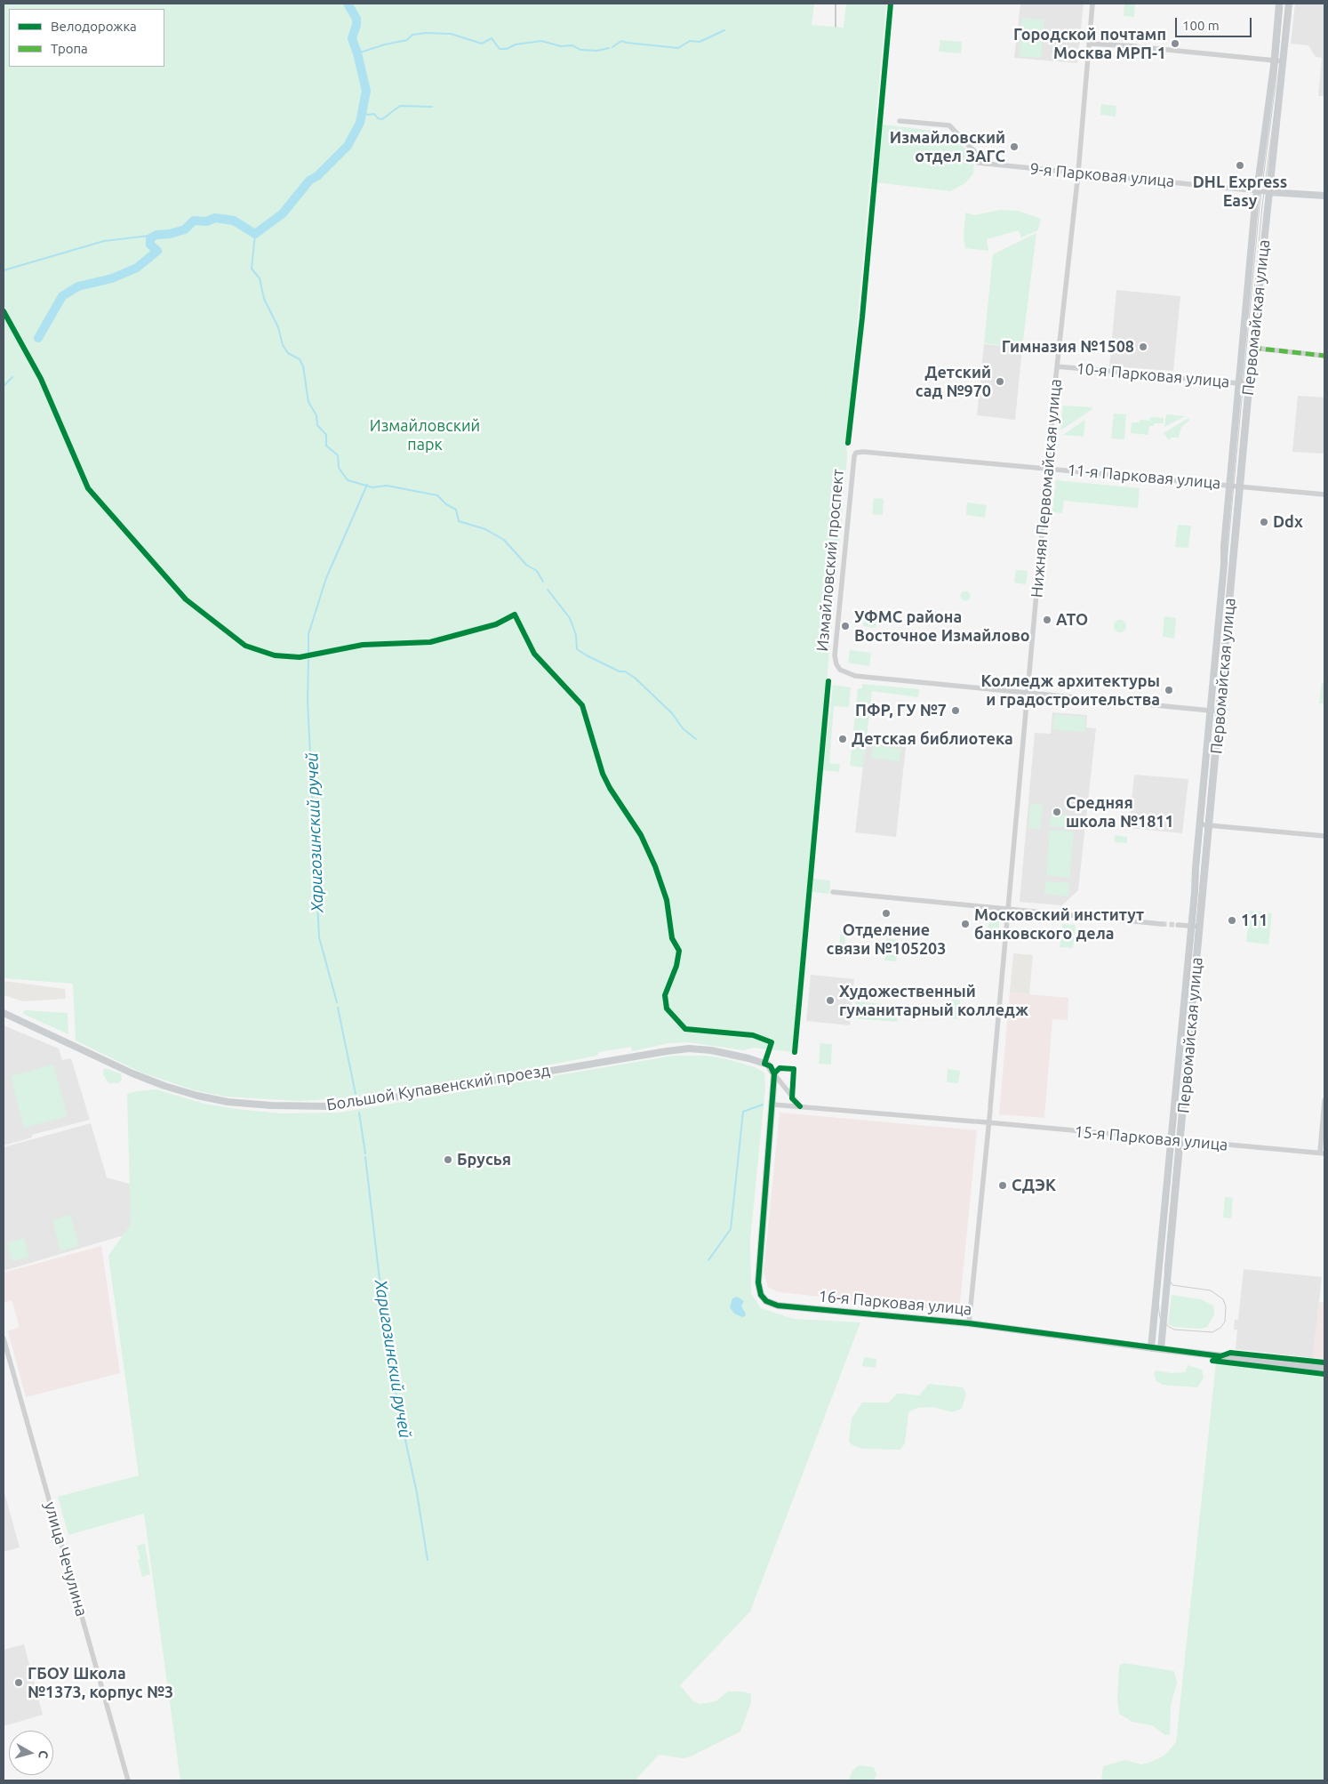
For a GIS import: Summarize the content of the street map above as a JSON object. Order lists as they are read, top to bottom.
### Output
{
  "streets": {
    "main road": [
      "9-я Парковая улица",
      "Первомайская улица",
      "Большой Купавенский проезд",
      "16-я Парковая улица"
    ],
    "street": [
      "10-я Парковая улица",
      "11-я Парковая улица",
      "Нижняя Первомайская улица",
      "Измайловский проспект",
      "15-я Парковая улица",
      "улица Чечулина"
    ]
  },
  "crossings": [
    ["9-я Парковая улица", "Первомайская улица"],
    ["9-я Парковая улица", "Нижняя Первомайская улица"],
    ["Первомайская улица", "10-я Парковая улица"],
    ["Первомайская улица", "11-я Парковая улица"],
    ["Первомайская улица", "15-я Парковая улица"],
    ["Первомайская улица", "16-я Парковая улица"],
    ["10-я Парковая улица", "Нижняя Первомайская улица"],
    ["11-я Парковая улица", "Нижняя Первомайская улица"],
    ["11-я Парковая улица", "Измайловский проспект"],
    ["Нижняя Первомайская улица", "Измайловский проспект"],
    ["Нижняя Первомайская улица", "15-я Парковая улица"],
    ["Нижняя Первомайская улица", "16-я Парковая улица"],
    ["15-я Парковая улица", "16-я Парковая улица"]
  ],
  "water": ["Харигозинский ручей"],
  "parks": ["Измайловский парк"],
  "places": [
    "Городской почтамп Москва МРП-1",
    "Измайловский отдел ЗАГС",
    "DHL Express Easy",
    "Гимназия №1508",
    "Детский сад №970",
    "Ddx",
    "АТО",
    "УФМС района Восточное Измайлово",
    "Колледж архитектуры и градостроительства",
    "ПФР, ГУ №7",
    "Детская библиотека",
    "Средняя школа №1811",
    "Отделение связи №105203",
    "111",
    "Московский институт банковского дела",
    "Художественный гуманитарный колледж",
    "Брусья",
    "СДЭК",
    "ГБОУ Школа №1373, корпус №3"
  ],
  "legend": ["Велодорожка", "Тропа"],
  "scale_bar": "100 m",
  "north": "right"
}
